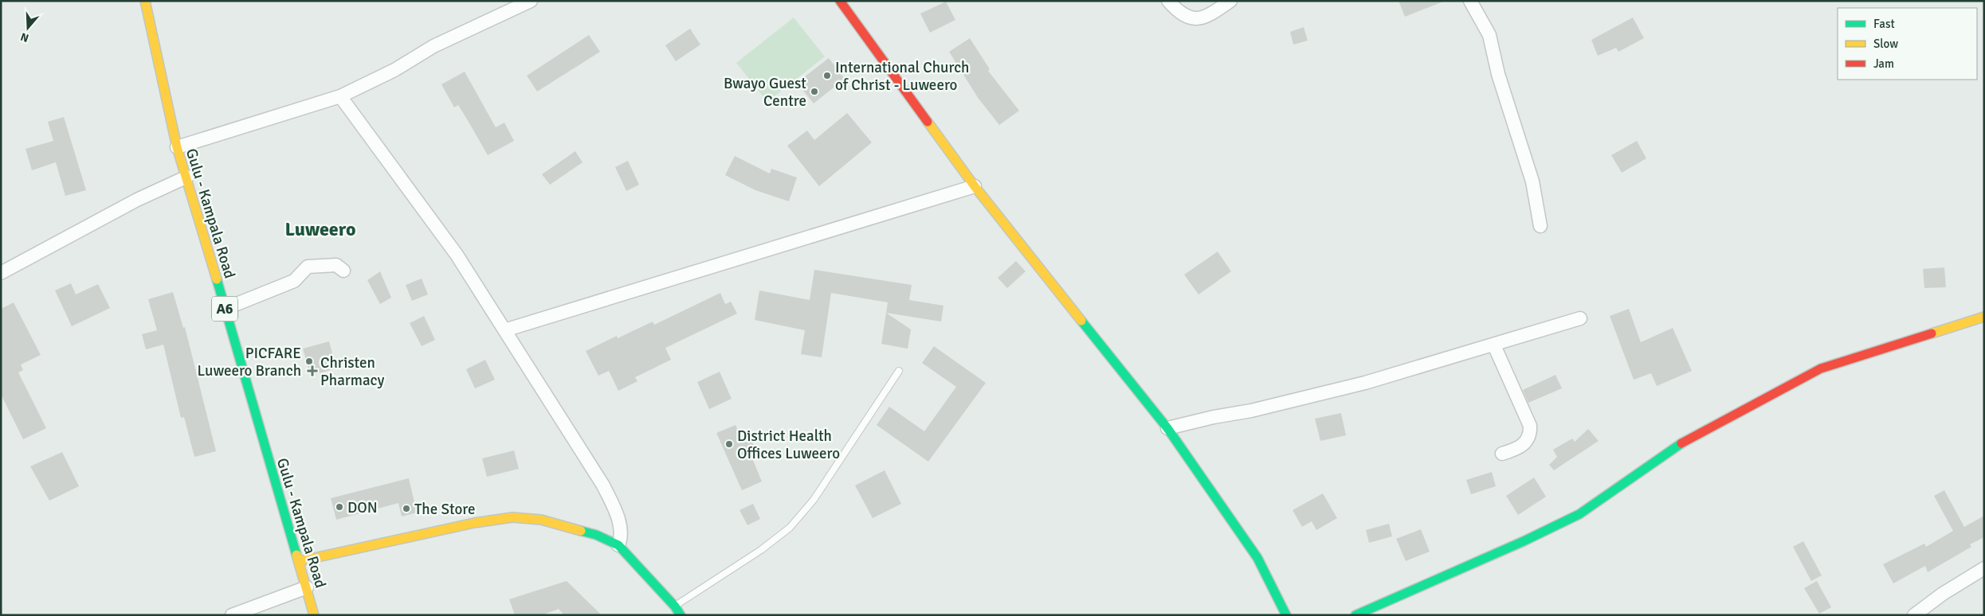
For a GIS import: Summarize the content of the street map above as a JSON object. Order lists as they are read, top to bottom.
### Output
{
  "streets": {
    "street": ["Gulu - Kampala Road", "A6"]
  },
  "districts": ["Luweero"],
  "places": {
    "other": [
      "International Church of Christ - Luweero",
      "Bwayo Guest Centre",
      "PICFARE Luweero Branch",
      "District Health Offices Luweero",
      "DON",
      "The Store"
    ],
    "health": ["Christen Pharmacy"]
  },
  "legend": ["Fast", "Slow", "Jam"],
  "north": "bottom"
}
